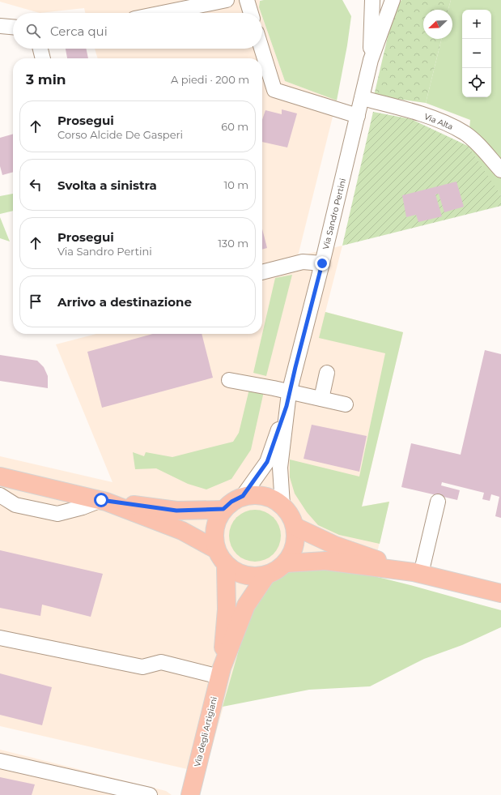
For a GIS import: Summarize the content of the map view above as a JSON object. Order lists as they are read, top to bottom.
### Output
{
  "streets": {
    "main road": ["Via degli Artigiani"],
    "street": ["Via Alta", "Via Sandro Pertini"]
  },
  "crossings": [
    ["Via Alta", "Via Sandro Pertini"],
    ["Via Sandro Pertini", "Via degli Artigiani"]
  ],
  "north": "bottom left",
  "page": {
    "map_buttons": ["+", "−"],
    "search": "Cerca qui",
    "heading": ["3 min", "A piedi · 200 m"],
    "list": [
      ["Prosegui", "Corso Alcide De Gasperi", "60 m"],
      ["Svolta a sinistra", "10 m"],
      ["Prosegui", "Via Sandro Pertini", "130 m"],
      "Arrivo a destinazione"
    ]
  }
}
